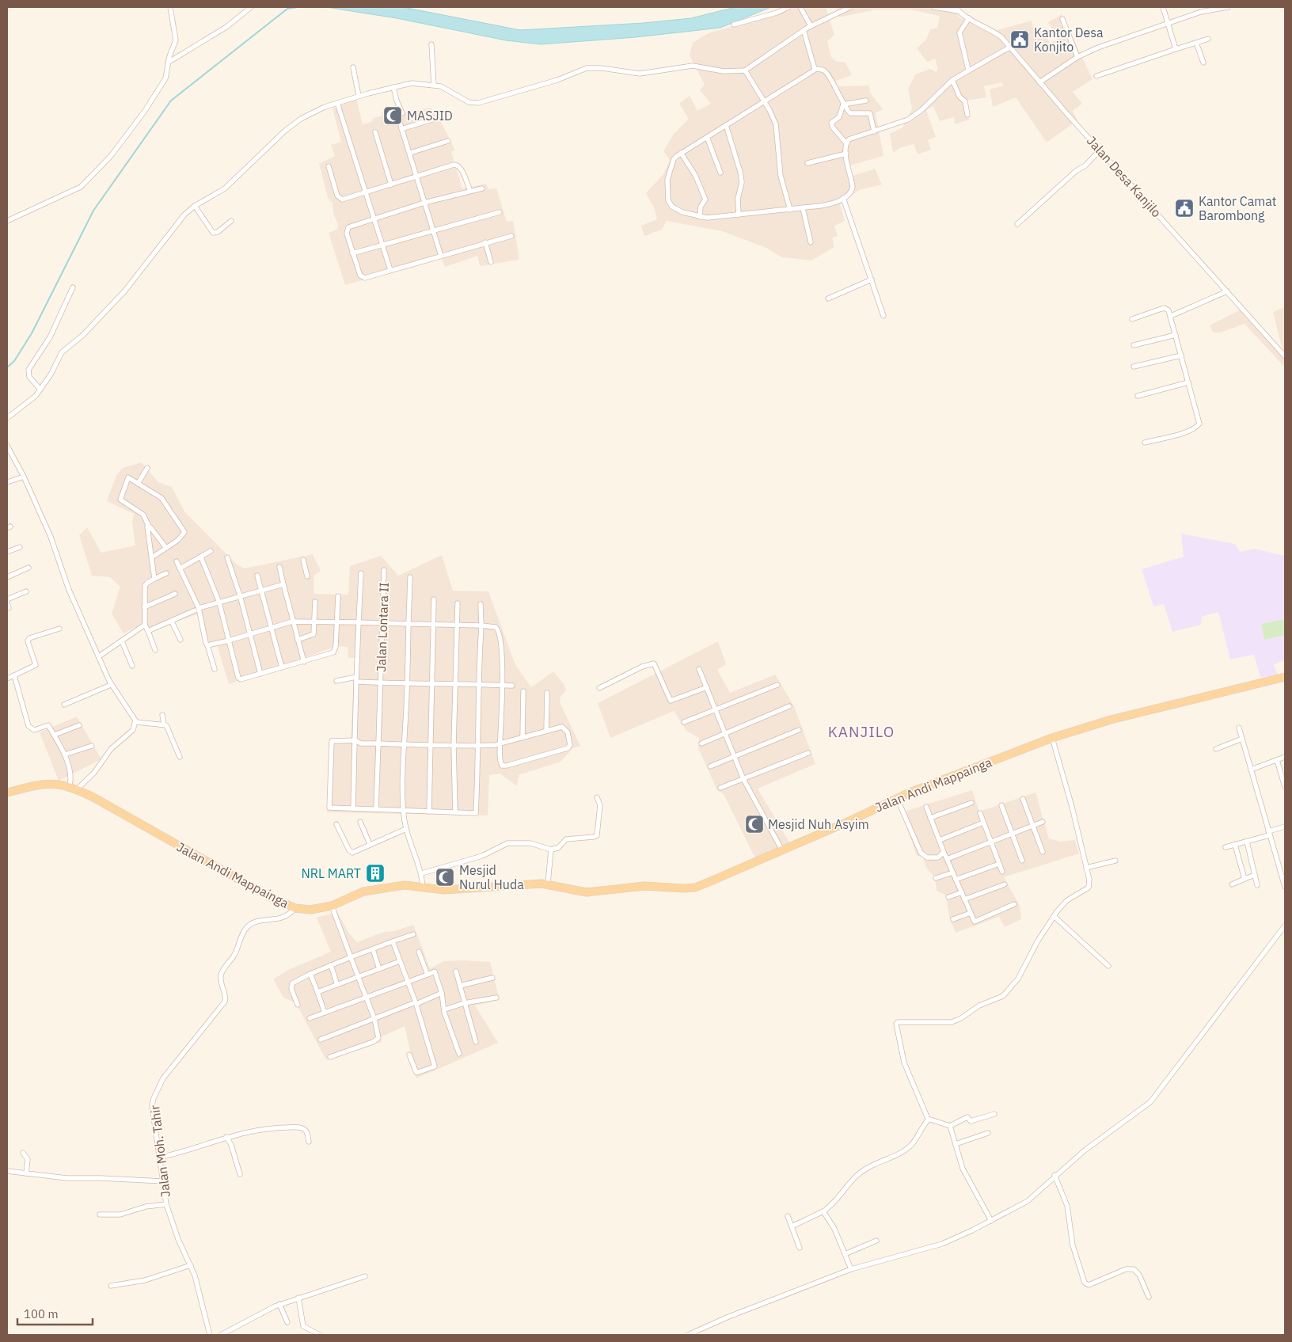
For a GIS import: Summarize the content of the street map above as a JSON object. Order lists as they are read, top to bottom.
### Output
{
  "streets": {
    "main road": ["Jalan Andi Mappainga"],
    "street": ["Jalan Desa Kanjilo", "Jalan Lontara II", "Jalan Moh. Tahir"]
  },
  "crossings": [
    ["Jalan Andi Mappainga", "Jalan Moh. Tahir"]
  ],
  "districts": ["KANJILO"],
  "places": {
    "public building": ["Kantor Desa Konjito", "Kantor Camat Barombong"],
    "mosque": ["MASJID", "Mesjid Nuh Asyim", "Mesjid Nurul Huda"],
    "building": ["NRL MART"]
  },
  "scale_bar": "100 m"
}
